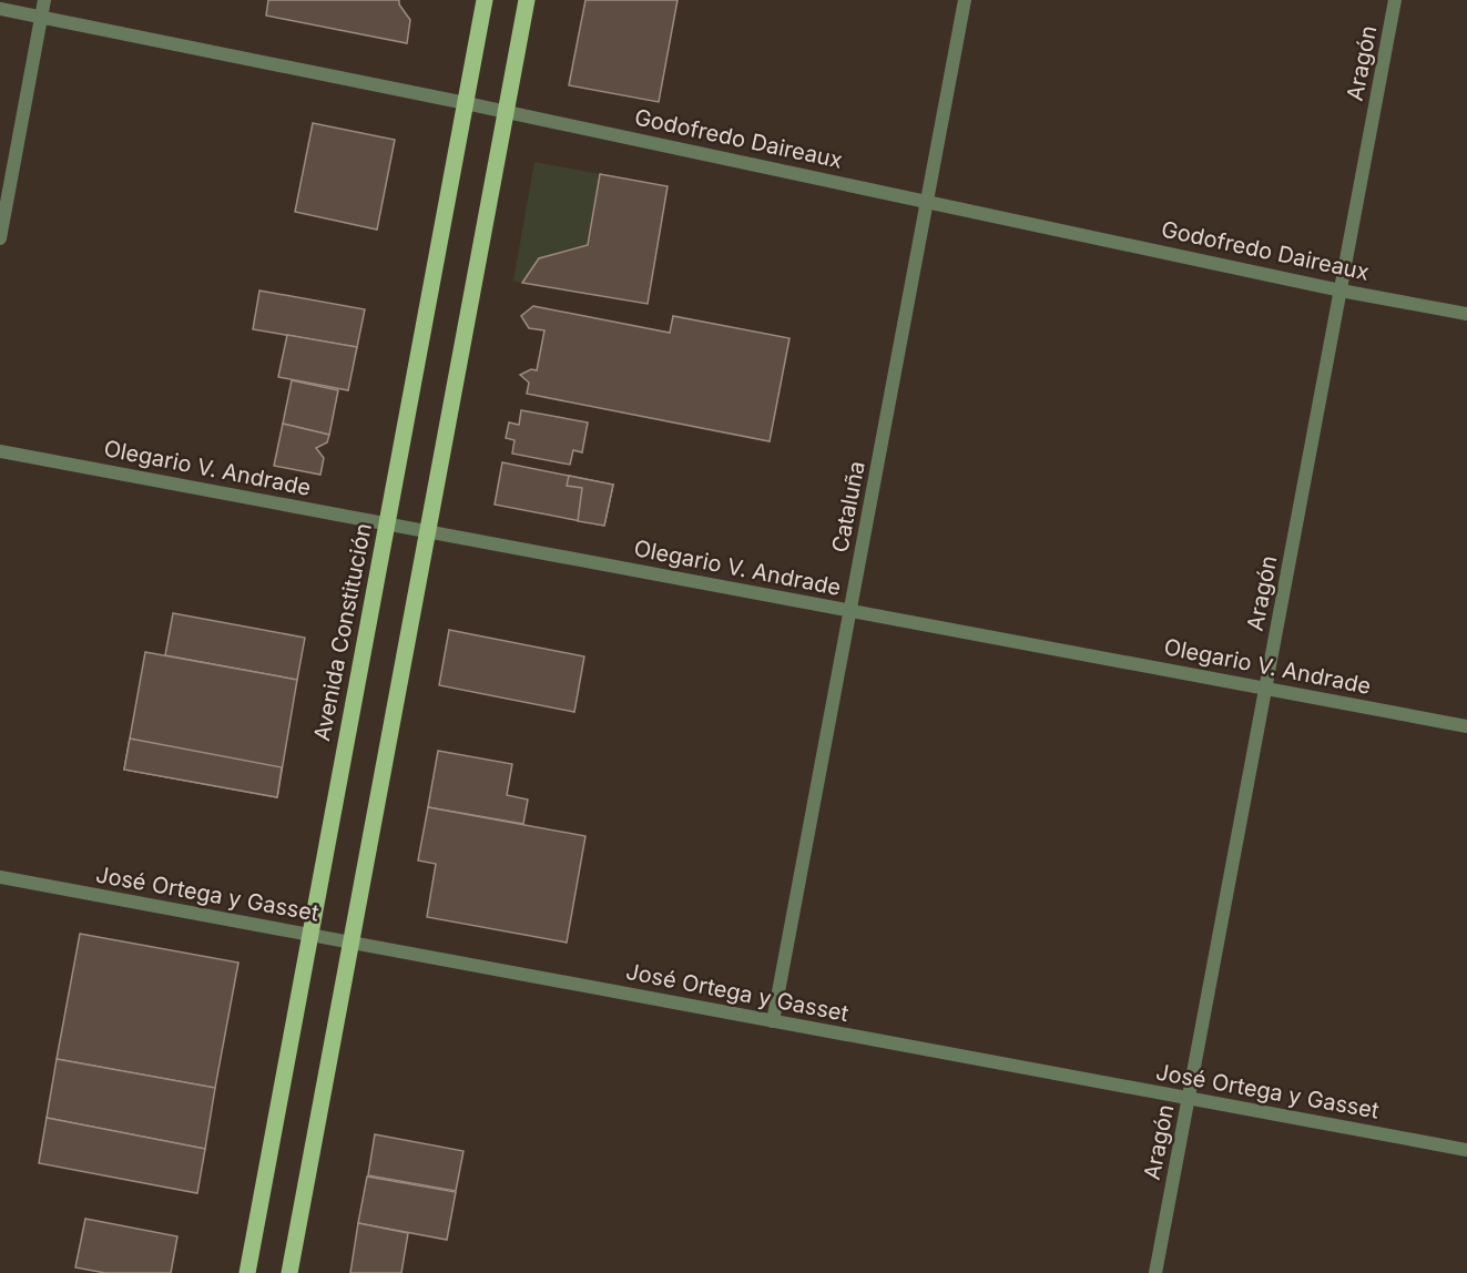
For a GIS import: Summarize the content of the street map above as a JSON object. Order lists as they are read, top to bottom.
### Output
{
  "streets": {
    "main road": ["Avenida Constitución"],
    "street": [
      "Aragón",
      "Godofredo Daireaux",
      "Olegario V. Andrade",
      "Cataluña",
      "José Ortega y Gasset"
    ]
  },
  "crossings": [
    ["Aragón", "Godofredo Daireaux"],
    ["Aragón", "Olegario V. Andrade"],
    ["Aragón", "José Ortega y Gasset"],
    ["Godofredo Daireaux", "Cataluña"],
    ["Godofredo Daireaux", "Avenida Constitución"],
    ["Olegario V. Andrade", "Cataluña"],
    ["Olegario V. Andrade", "Avenida Constitución"],
    ["Cataluña", "José Ortega y Gasset"],
    ["Avenida Constitución", "José Ortega y Gasset"]
  ]
}
